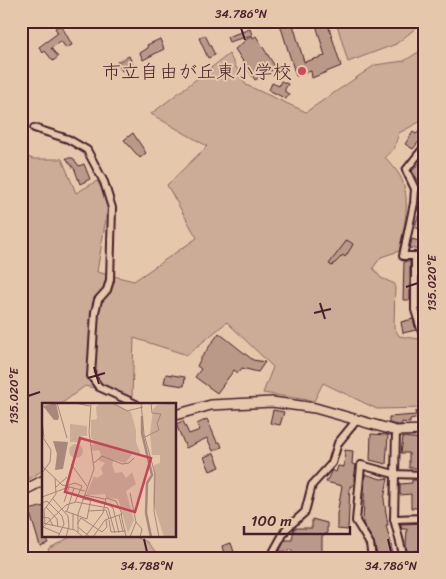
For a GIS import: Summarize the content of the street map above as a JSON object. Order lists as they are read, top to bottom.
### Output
{
  "places": ["市立自由が丘東小学校"],
  "scale_bar": "100 m",
  "coordinates": ["34.786°N", "135.020°E", "34.788°N"]
}
